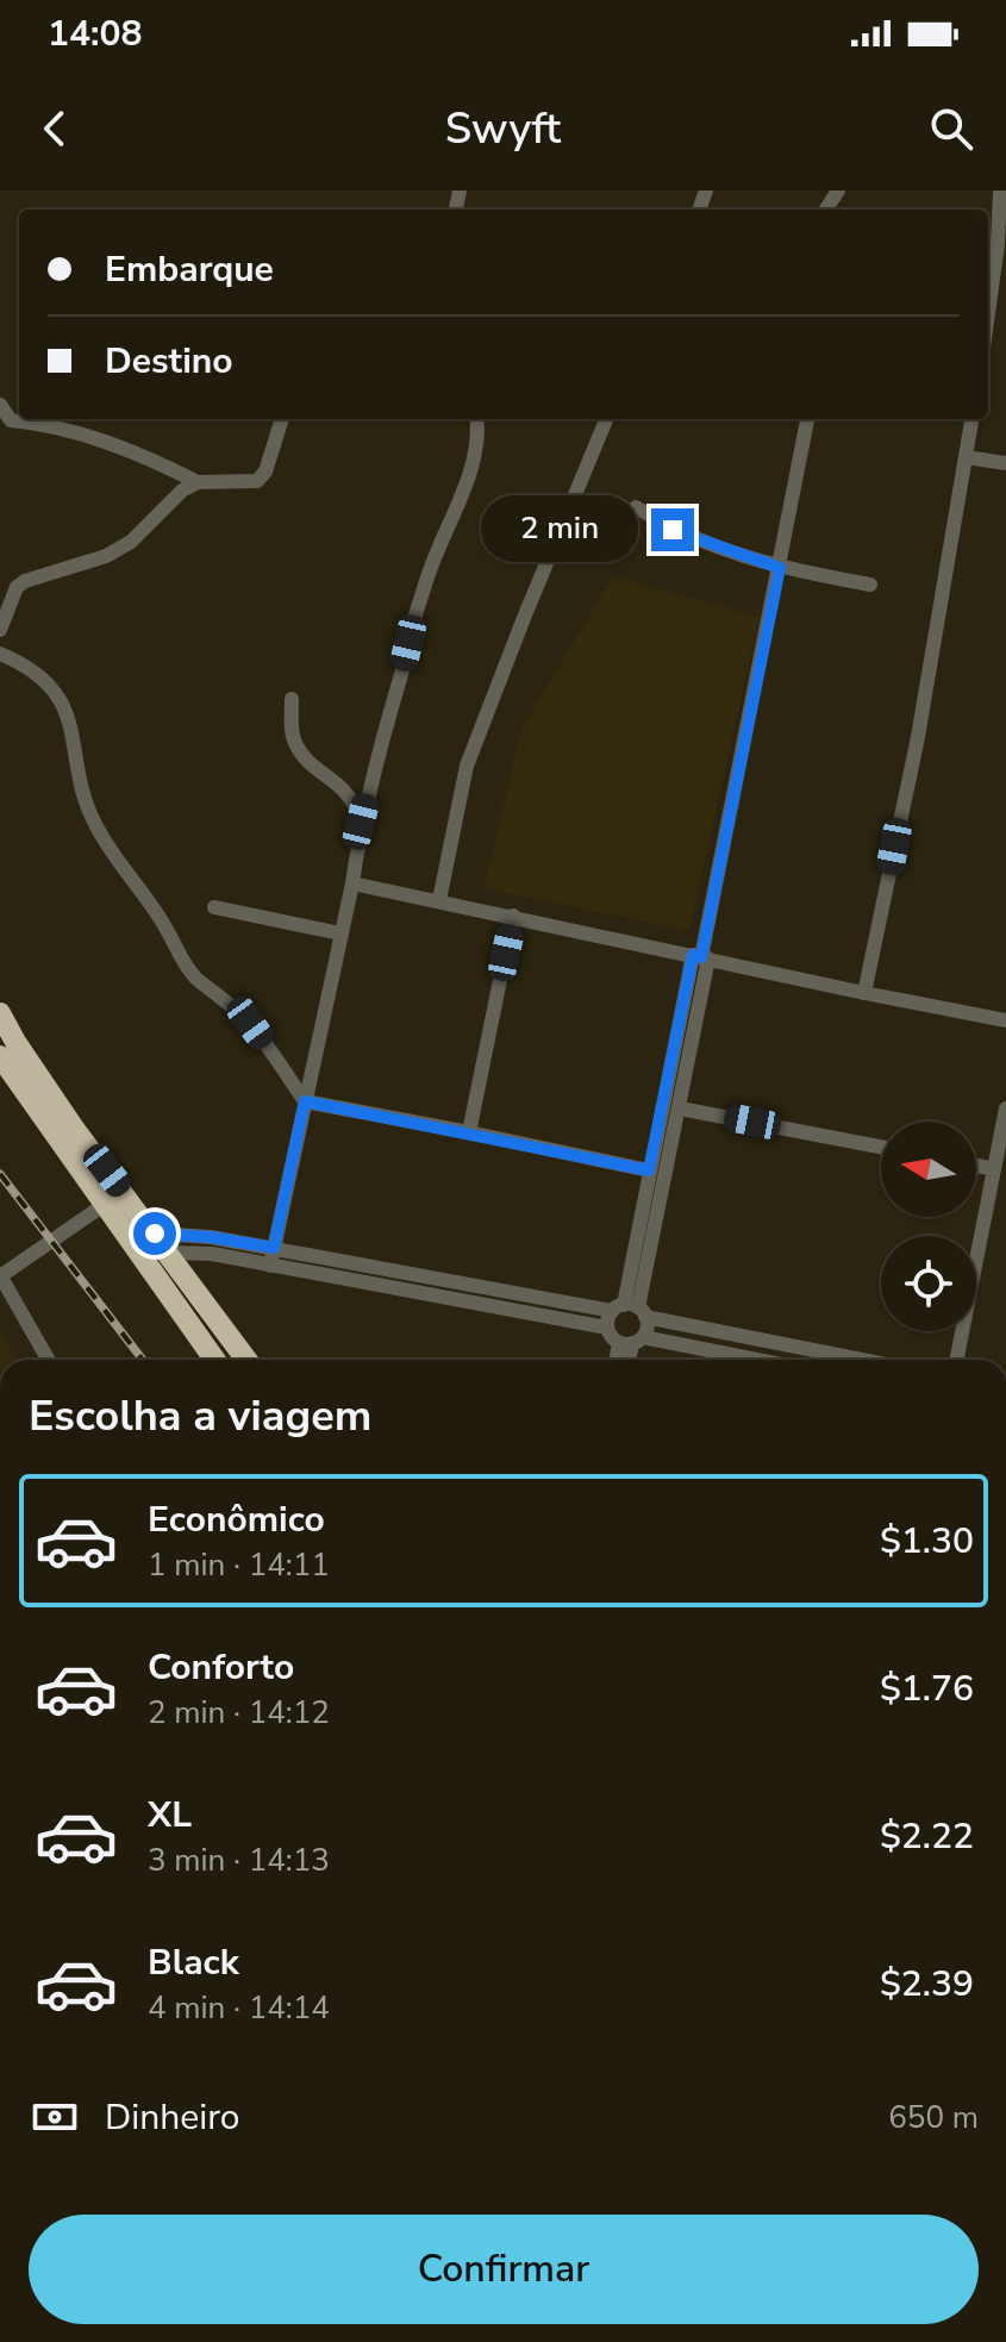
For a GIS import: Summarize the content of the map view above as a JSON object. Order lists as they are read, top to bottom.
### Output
{
  "north": "left",
  "page": {
    "status": "14:08",
    "header": "Swyft",
    "banner": ["Embarque", "Destino"],
    "bubble": "2 min",
    "heading": "Escolha a viagem",
    "list": [
      {
        "name": "Econômico",
        "note": "1 min · 14:11",
        "value": "$1.30"
      },
      {
        "name": "Conforto",
        "note": "2 min · 14:12",
        "value": "$1.76"
      },
      {
        "name": "XL",
        "note": "3 min · 14:13",
        "value": "$2.22"
      },
      {
        "name": "Black",
        "note": "4 min · 14:14",
        "value": "$2.39"
      }
    ],
    "pay": ["Dinheiro", "650 m"],
    "buttons": "Confirmar"
  }
}
